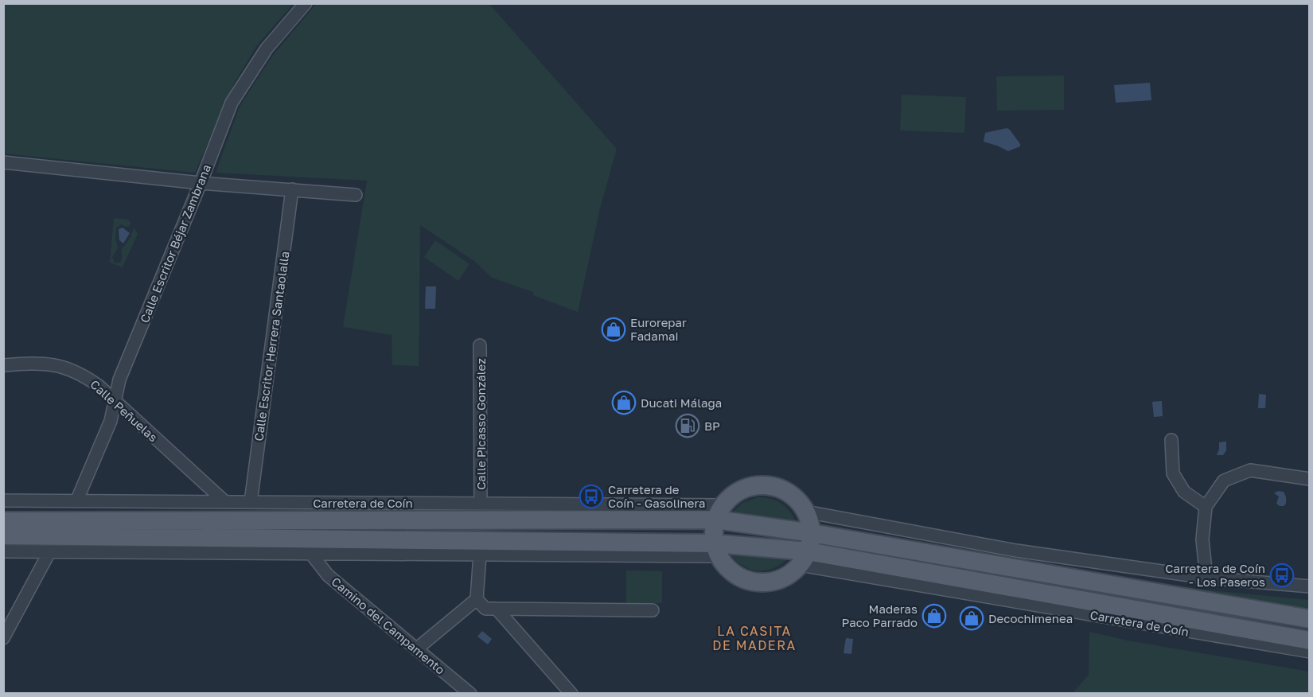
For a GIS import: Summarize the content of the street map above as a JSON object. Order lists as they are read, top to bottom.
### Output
{
  "streets": {
    "main road": ["Carretera de Coín"],
    "street": [
      "Calle Escritor Béjar Zambrana",
      "Calle Escritor Herrera Santaolalla",
      "Calle Peñuelas",
      "Calle Picasso González",
      "Camino del Campamento"
    ]
  },
  "crossings": [
    ["Calle Escritor Béjar Zambrana", "Calle Peñuelas"],
    ["Calle Escritor Béjar Zambrana", "Carretera de Coín"],
    ["Calle Escritor Herrera Santaolalla", "Carretera de Coín"],
    ["Calle Peñuelas", "Carretera de Coín"],
    ["Calle Picasso González", "Carretera de Coín"]
  ],
  "districts": ["LA CASITA DE MADERA"],
  "places": {
    "shop": [
      "Eurorepar Fadamai",
      "Ducati Málaga",
      "Maderas Paco Parrado",
      "Decochimenea"
    ],
    "fuel station": ["BP"],
    "bus stop": ["Carretera de Coín - Gasolinera", "Carretera de Coín - Los Paseros"]
  }
}
